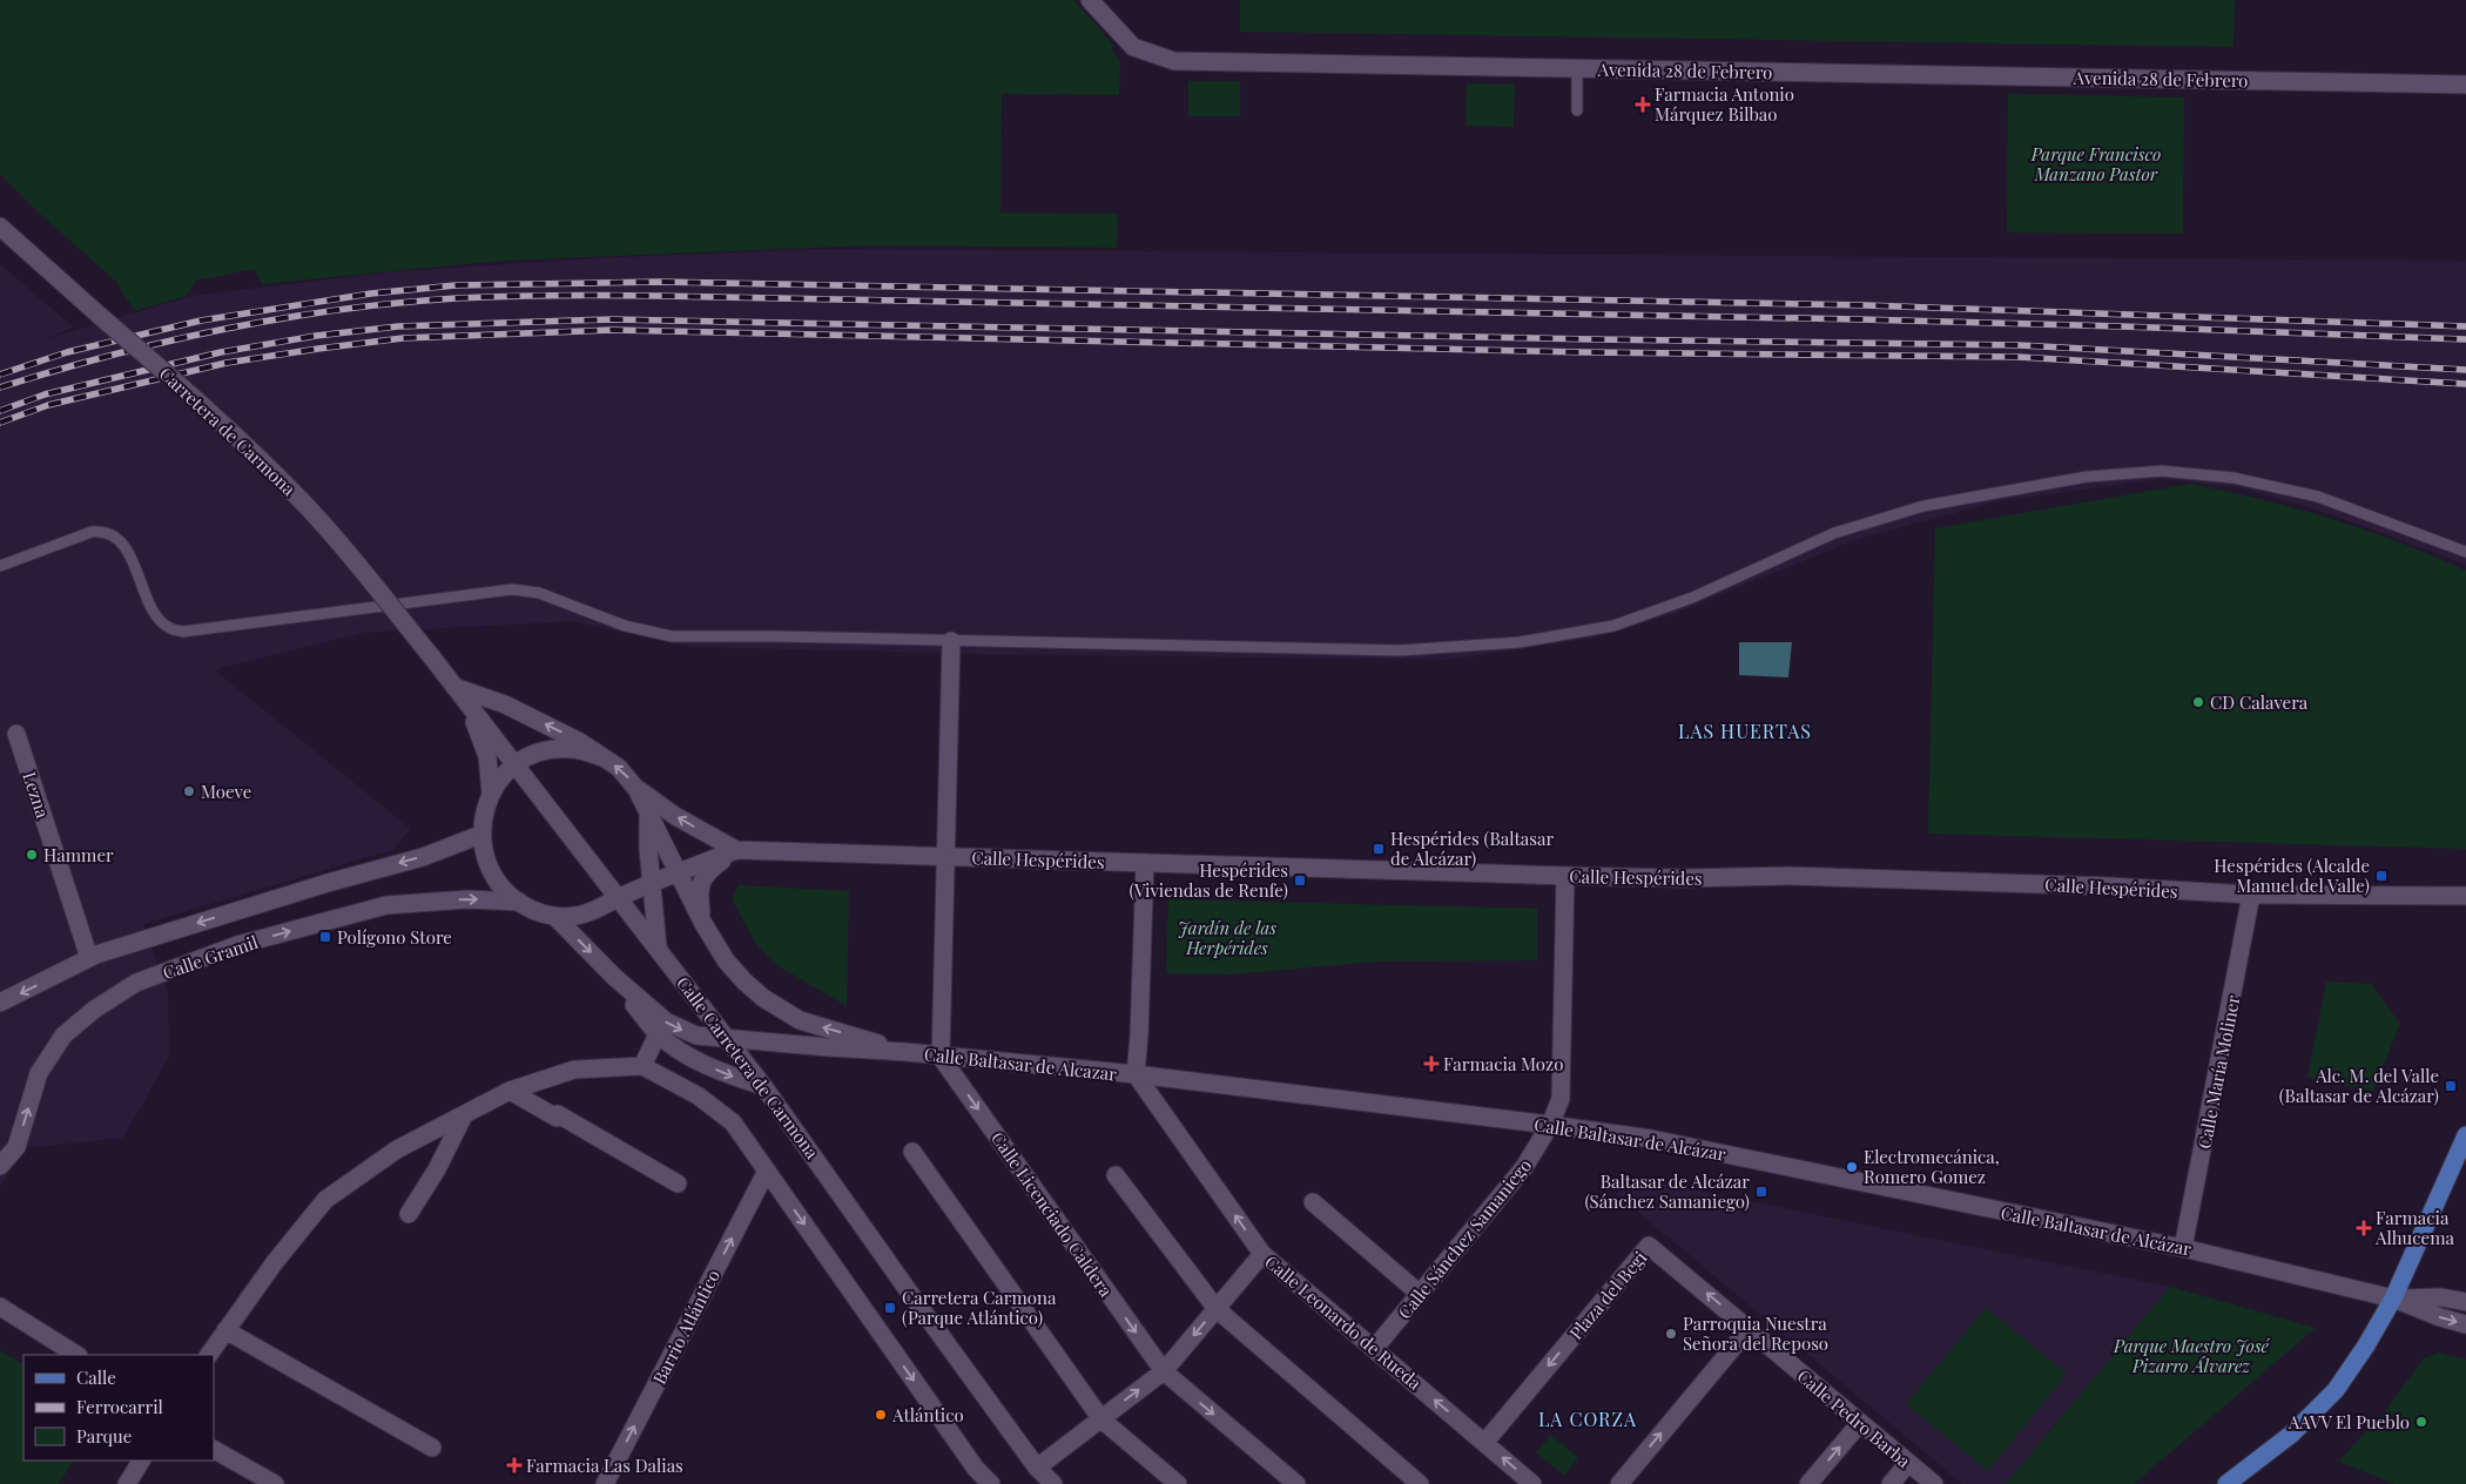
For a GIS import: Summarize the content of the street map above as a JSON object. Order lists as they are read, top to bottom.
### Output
{
  "streets": {
    "street": [
      "Avenida 28 de Febrero",
      "Carretera de Carmona",
      "Lezna",
      "Calle Hespérides",
      "Calle Gramil",
      "Calle Baltasar de Alcazar",
      "Calle Carretera de Carmona",
      "Calle María Moliner",
      "Calle Baltasar de Alcázar",
      "Calle Licenciado Caldera",
      "Calle Sánchez Samaniego",
      "Plaza del Begi",
      "Calle Leonardo de Rueda",
      "Barrio Atlántico",
      "Calle Pedro Barba"
    ]
  },
  "crossings": [
    ["Carretera de Carmona", "Calle Carretera de Carmona"],
    ["Lezna", "Calle Gramil"],
    ["Calle Hespérides", "Calle María Moliner"],
    ["Calle Hespérides", "Calle Sánchez Samaniego"],
    ["Calle Baltasar de Alcazar", "Calle Baltasar de Alcázar"],
    ["Calle Baltasar de Alcazar", "Calle Licenciado Caldera"],
    ["Calle Baltasar de Alcazar", "Calle Leonardo de Rueda"],
    ["Calle María Moliner", "Calle Baltasar de Alcázar"],
    ["Calle Baltasar de Alcázar", "Calle Sánchez Samaniego"],
    ["Calle Baltasar de Alcázar", "Calle Leonardo de Rueda"],
    ["Calle Sánchez Samaniego", "Calle Leonardo de Rueda"],
    ["Plaza del Begi", "Calle Leonardo de Rueda"],
    ["Plaza del Begi", "Calle Pedro Barba"]
  ],
  "one_way": ["Barrio Atlántico"],
  "districts": ["LAS HUERTAS", "LA CORZA"],
  "parks": ["Parque Francisco Manzano Pastor", "Jardín de las Herpérides", "Parque Maestro José Pizarro Álvarez"],
  "places": {
    "health": [
      "Farmacia Antonio Márquez Bilbao",
      "Farmacia Mozo",
      "Farmacia Alhucema",
      "Farmacia Las Dalias"
    ],
    "other": [
      "CD Calavera",
      "Moeve",
      "Hammer",
      "Electromecánica, Romero Gomez",
      "Parroquia Nuestra Señora del Reposo",
      "Atlántico",
      "AAVV El Pueblo"
    ],
    "transit": [
      "Hespérides (Baltasar de Alcázar)",
      "Hespérides (Alcalde Manuel del Valle)",
      "Hespérides (Viviendas de Renfe)",
      "Polígono Store",
      "Alc. M. del Valle (Baltasar de Alcázar)",
      "Baltasar de Alcázar (Sánchez Samaniego)",
      "Carretera Carmona (Parque Atlántico)"
    ]
  },
  "legend": ["Calle", "Ferrocarril", "Parque"]
}
